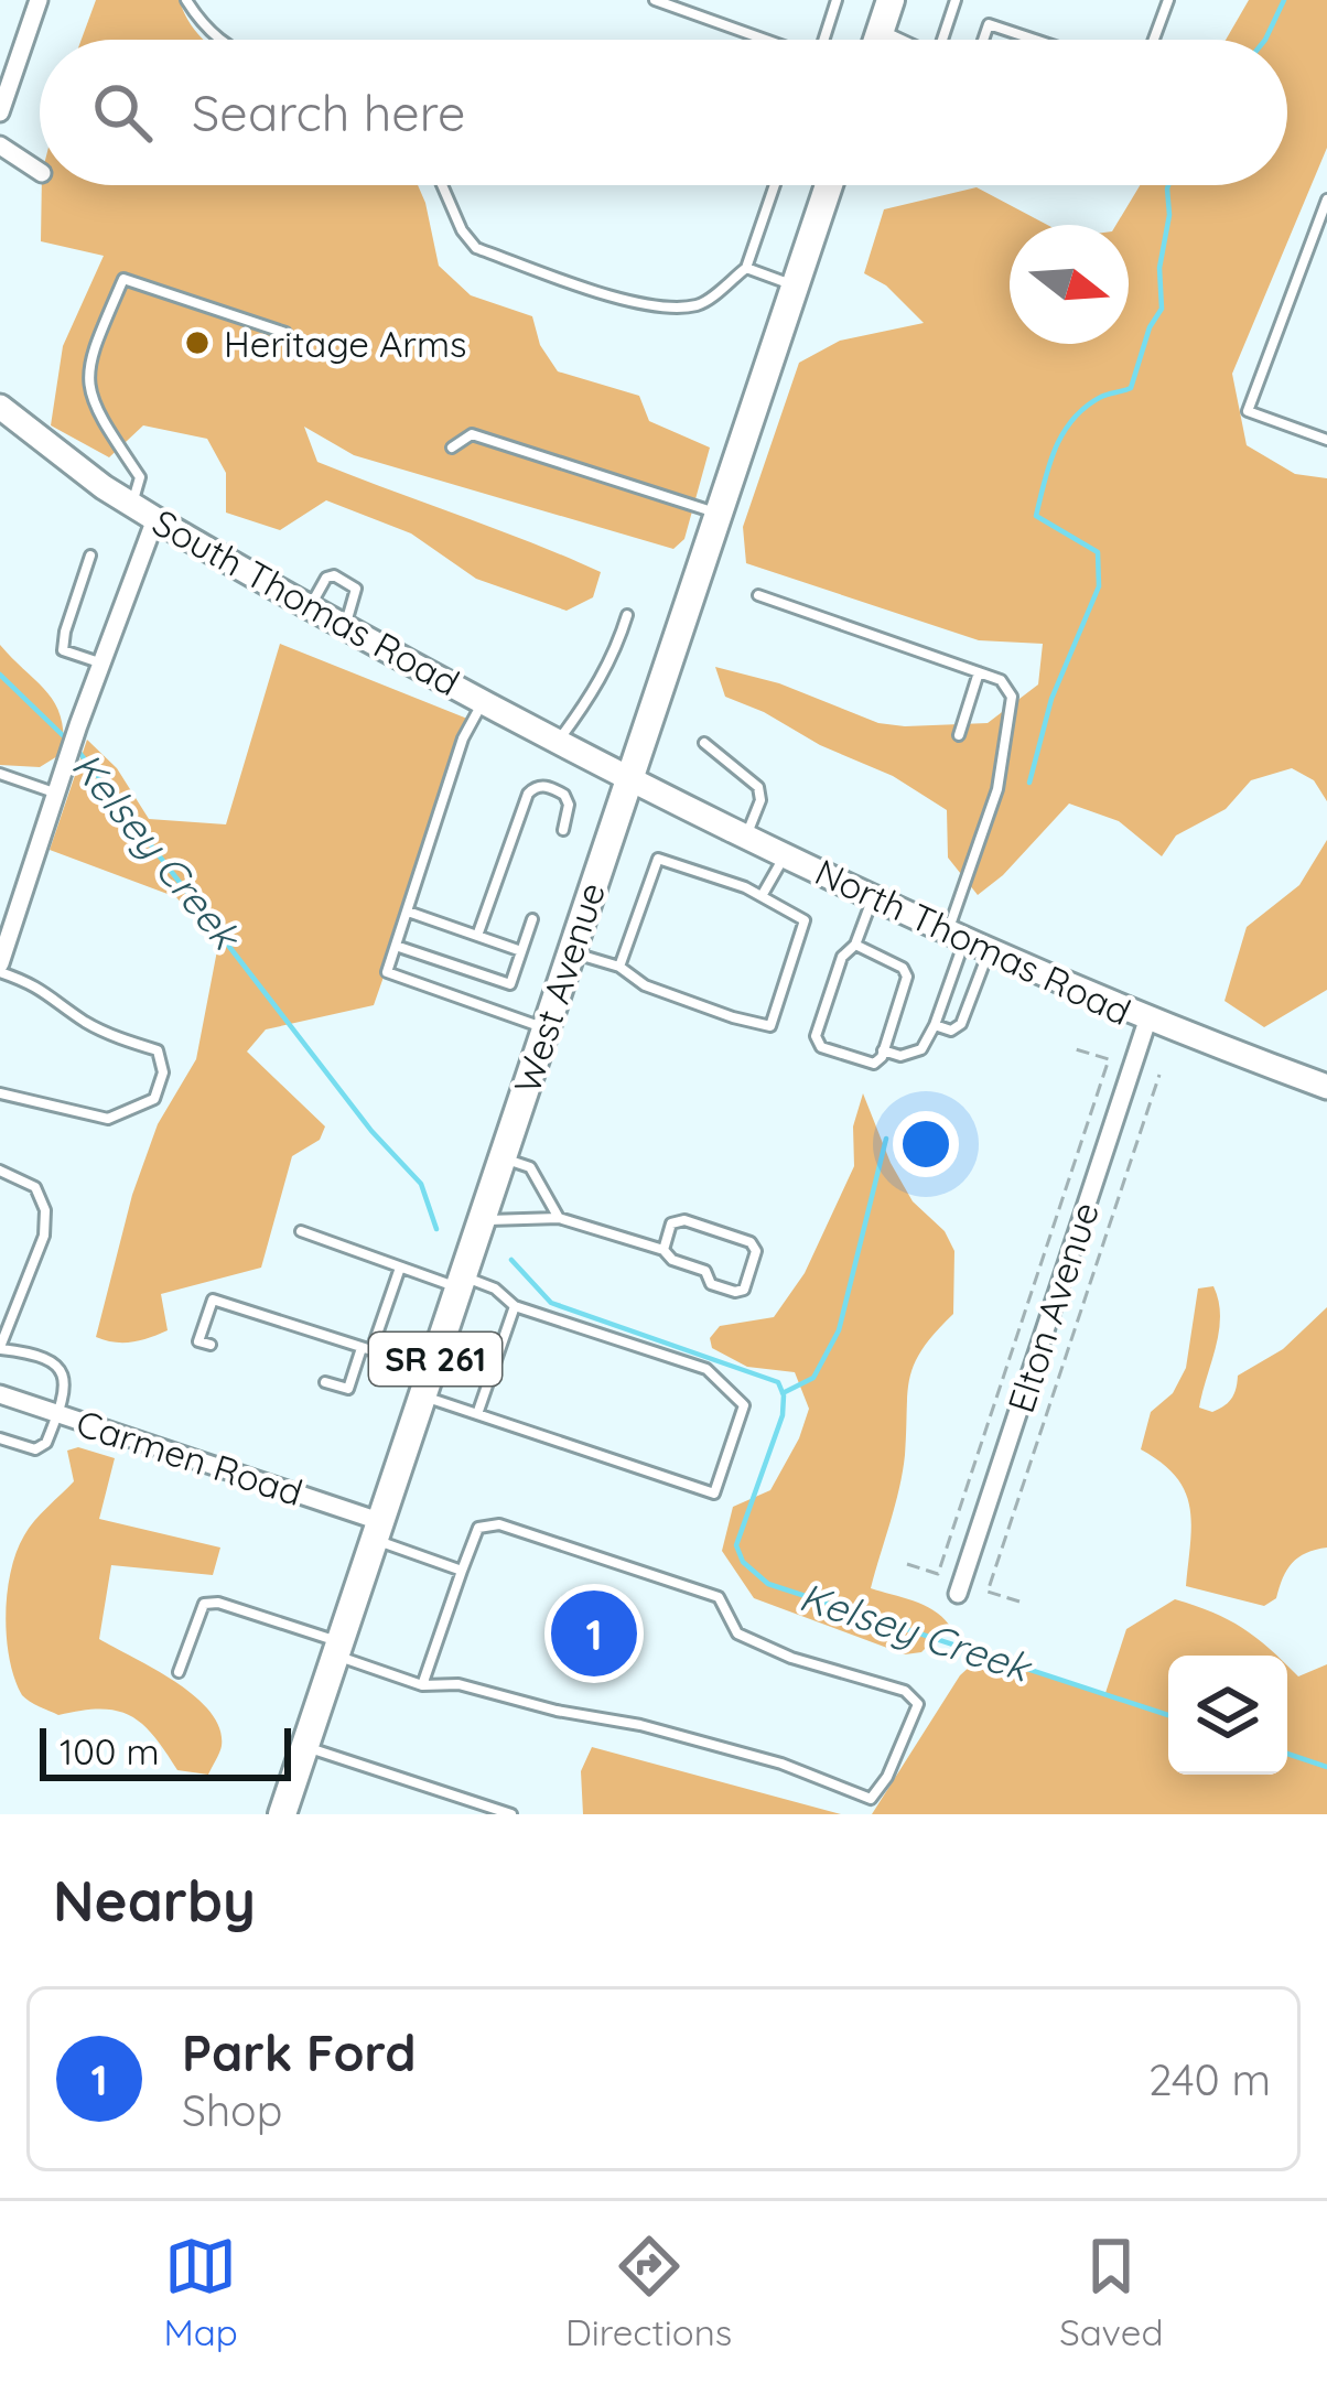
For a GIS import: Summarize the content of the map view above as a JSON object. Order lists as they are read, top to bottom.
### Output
{
  "streets": {
    "main road": ["West Avenue", "SR 261"],
    "street": [
      "South Thomas Road",
      "North Thomas Road",
      "Elton Avenue",
      "Carmen Road"
    ]
  },
  "crossings": [
    ["South Thomas Road", "North Thomas Road"],
    ["South Thomas Road", "West Avenue"],
    ["North Thomas Road", "West Avenue"],
    ["North Thomas Road", "Elton Avenue"],
    ["West Avenue", "Carmen Road"]
  ],
  "water": ["Kelsey Creek"],
  "places": ["Heritage Arms"],
  "scale_bar": "100 m",
  "north": "right",
  "page": {
    "search": "Search here",
    "pins": "1",
    "scale": "100 m",
    "heading": "Nearby",
    "list": [
      {
        "mark": "1",
        "name": "Park Ford",
        "note": "Shop",
        "value": "240 m"
      }
    ],
    "nav": ["Map", "Directions", "Saved"]
  }
}
